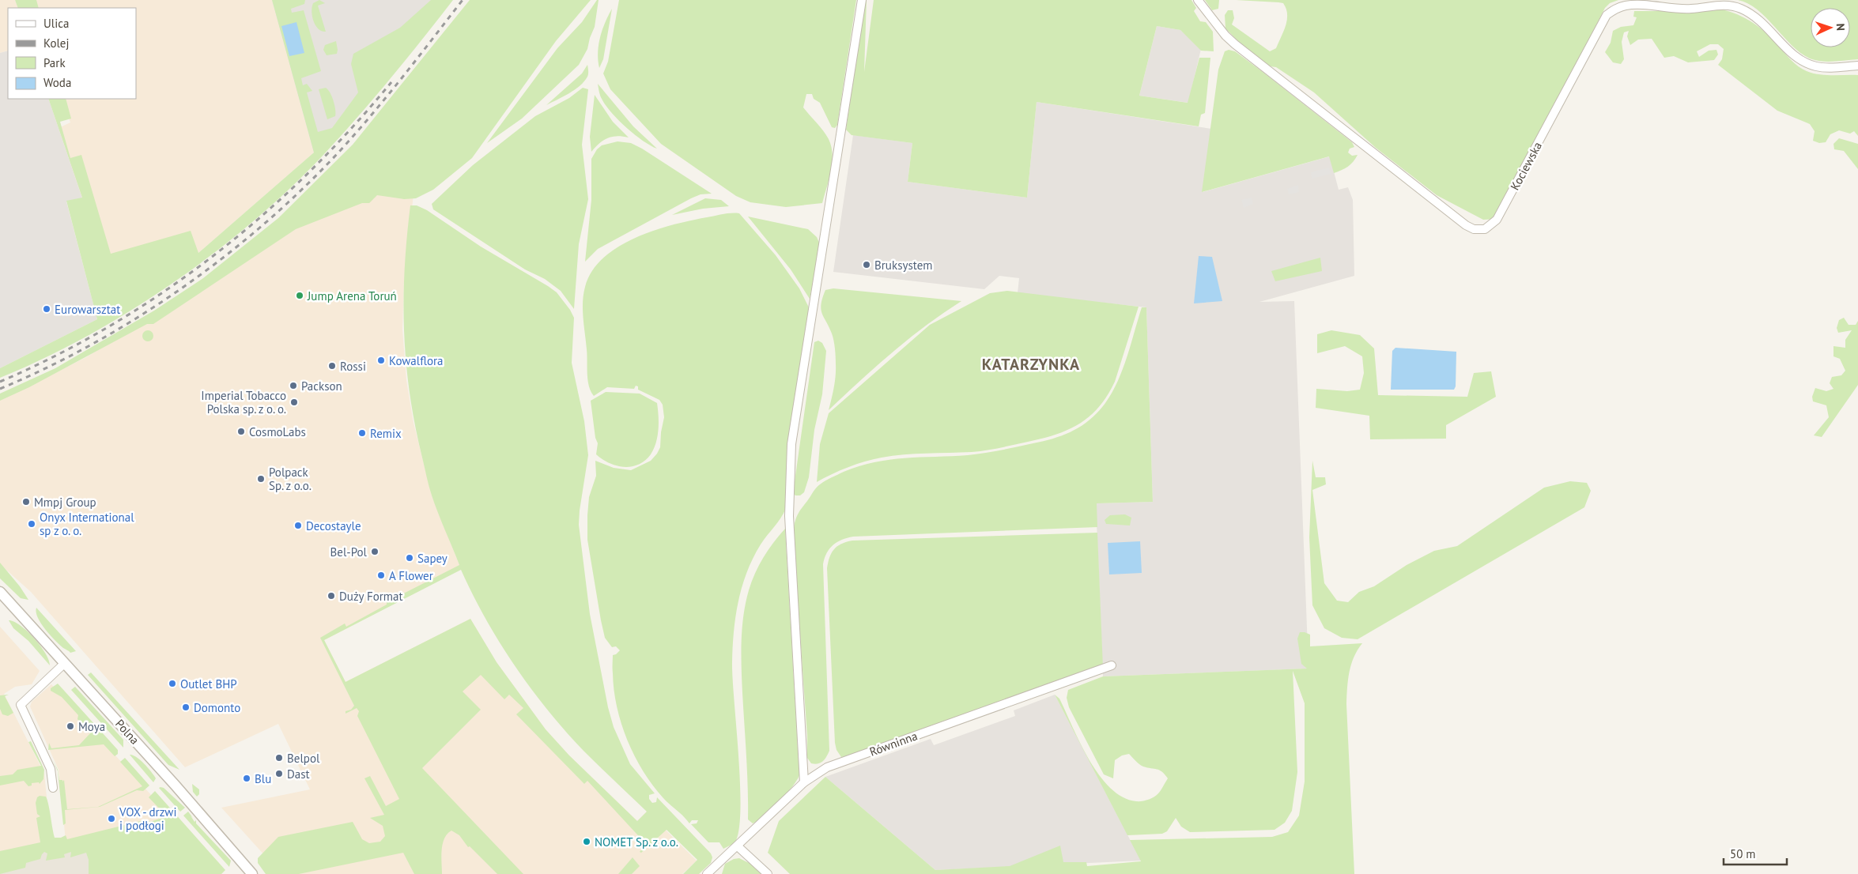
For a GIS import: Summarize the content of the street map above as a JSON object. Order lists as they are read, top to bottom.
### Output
{
  "streets": {
    "street": ["Kociewska", "Polna", "Równinna"]
  },
  "districts": ["KATARZYNKA"],
  "places": [
    "Bruksystem",
    "Jump Arena Toruń",
    "Eurowarsztat",
    "Kowalflora",
    "Rossi",
    "Packson",
    "Imperial Tobacco Polska sp. z o. o.",
    "CosmoLabs",
    "Remix",
    "Polpack Sp. z o.o.",
    "Mmpj Group",
    "Onyx International sp z o. o.",
    "Decostayle",
    "Bel-Pol",
    "Sapey",
    "A Flower",
    "Duży Format",
    "Outlet BHP",
    "Domonto",
    "Moya",
    "Belpol",
    "Dast",
    "Blu",
    "VOX - drzwi i podłogi",
    "NOMET Sp. z o.o."
  ],
  "legend": [
    "Ulica",
    "Kolej",
    "Park",
    "Woda"
  ],
  "scale_bar": "50 m",
  "north": "right"
}
